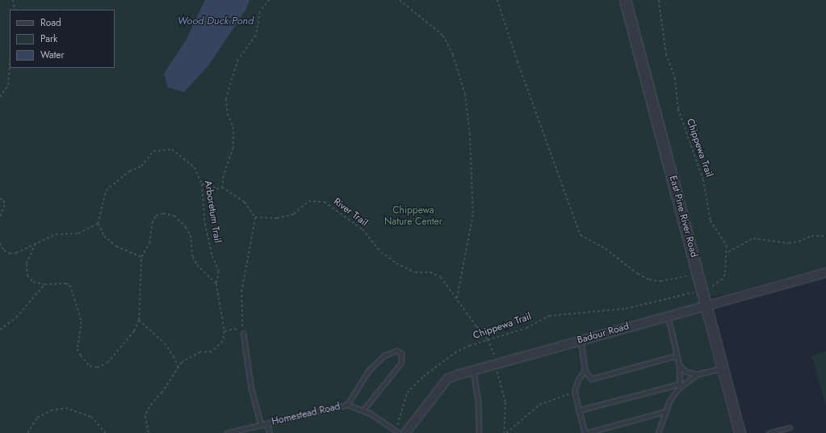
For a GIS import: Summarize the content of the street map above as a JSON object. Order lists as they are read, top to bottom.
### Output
{
  "streets": {
    "street": ["East Pine River Road", "Badour Road"],
    "lane": ["Homestead Road"],
    "path": ["Chippewa Trail", "Arboretum Trail", "River Trail"]
  },
  "crossings": [
    ["Chippewa Trail", "River Trail"],
    ["Chippewa Trail", "Homestead Road"],
    ["River Trail", "Badour Road"],
    ["East Pine River Road", "Badour Road"]
  ],
  "water": ["Wood Duck Pond"],
  "parks": ["Chippewa Nature Center"],
  "legend": ["Road", "Park", "Water"]
}
